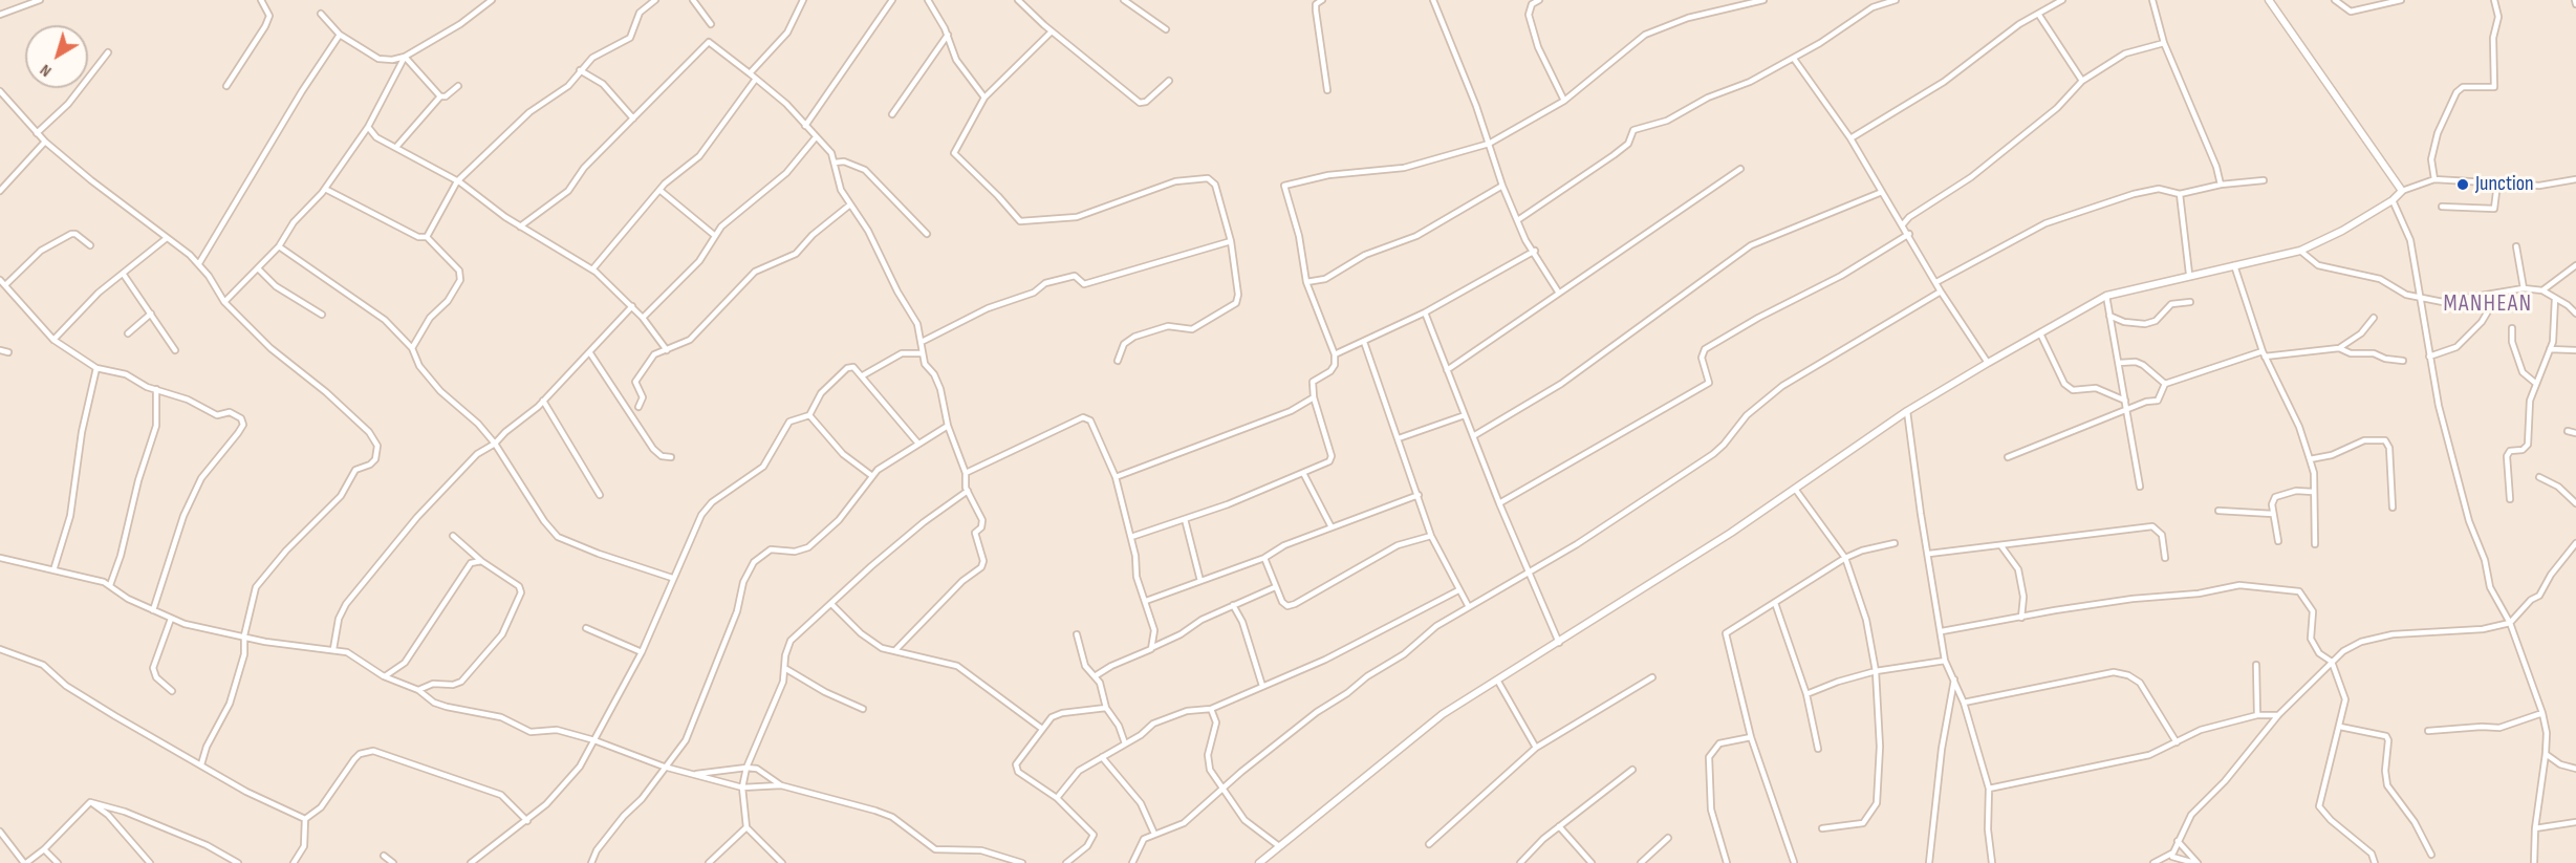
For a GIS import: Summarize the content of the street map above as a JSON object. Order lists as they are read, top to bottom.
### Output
{
  "districts": ["MANHEAN"],
  "places": ["Junction"],
  "north": "bottom left"
}
